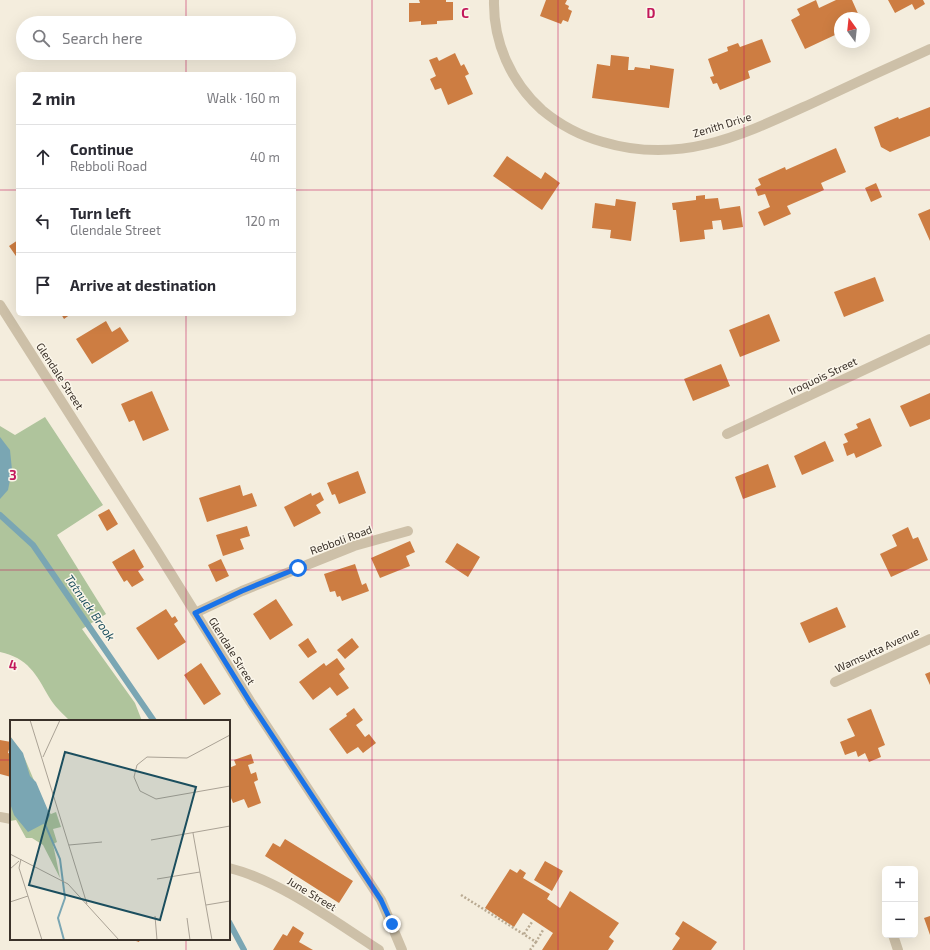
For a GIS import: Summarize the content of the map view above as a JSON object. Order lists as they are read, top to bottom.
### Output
{
  "streets": {
    "street": [
      "Zenith Drive",
      "Glendale Street",
      "Iroquois Street",
      "Rebboli Road",
      "Wamsutta Avenue",
      "June Street"
    ]
  },
  "crossings": [
    ["Glendale Street", "Rebboli Road"]
  ],
  "water": ["Tatnuck Brook"],
  "north": "top",
  "page": {
    "search": "Search here",
    "heading": ["2 min", "Walk · 160 m"],
    "list": [
      ["Continue", "Rebboli Road", "40 m"],
      ["Turn left", "Glendale Street", "120 m"],
      "Arrive at destination"
    ],
    "map_buttons": ["+", "−"]
  },
  "grid": {
    "columns": ["C", "D"],
    "rows": ["3", "4"]
  }
}
